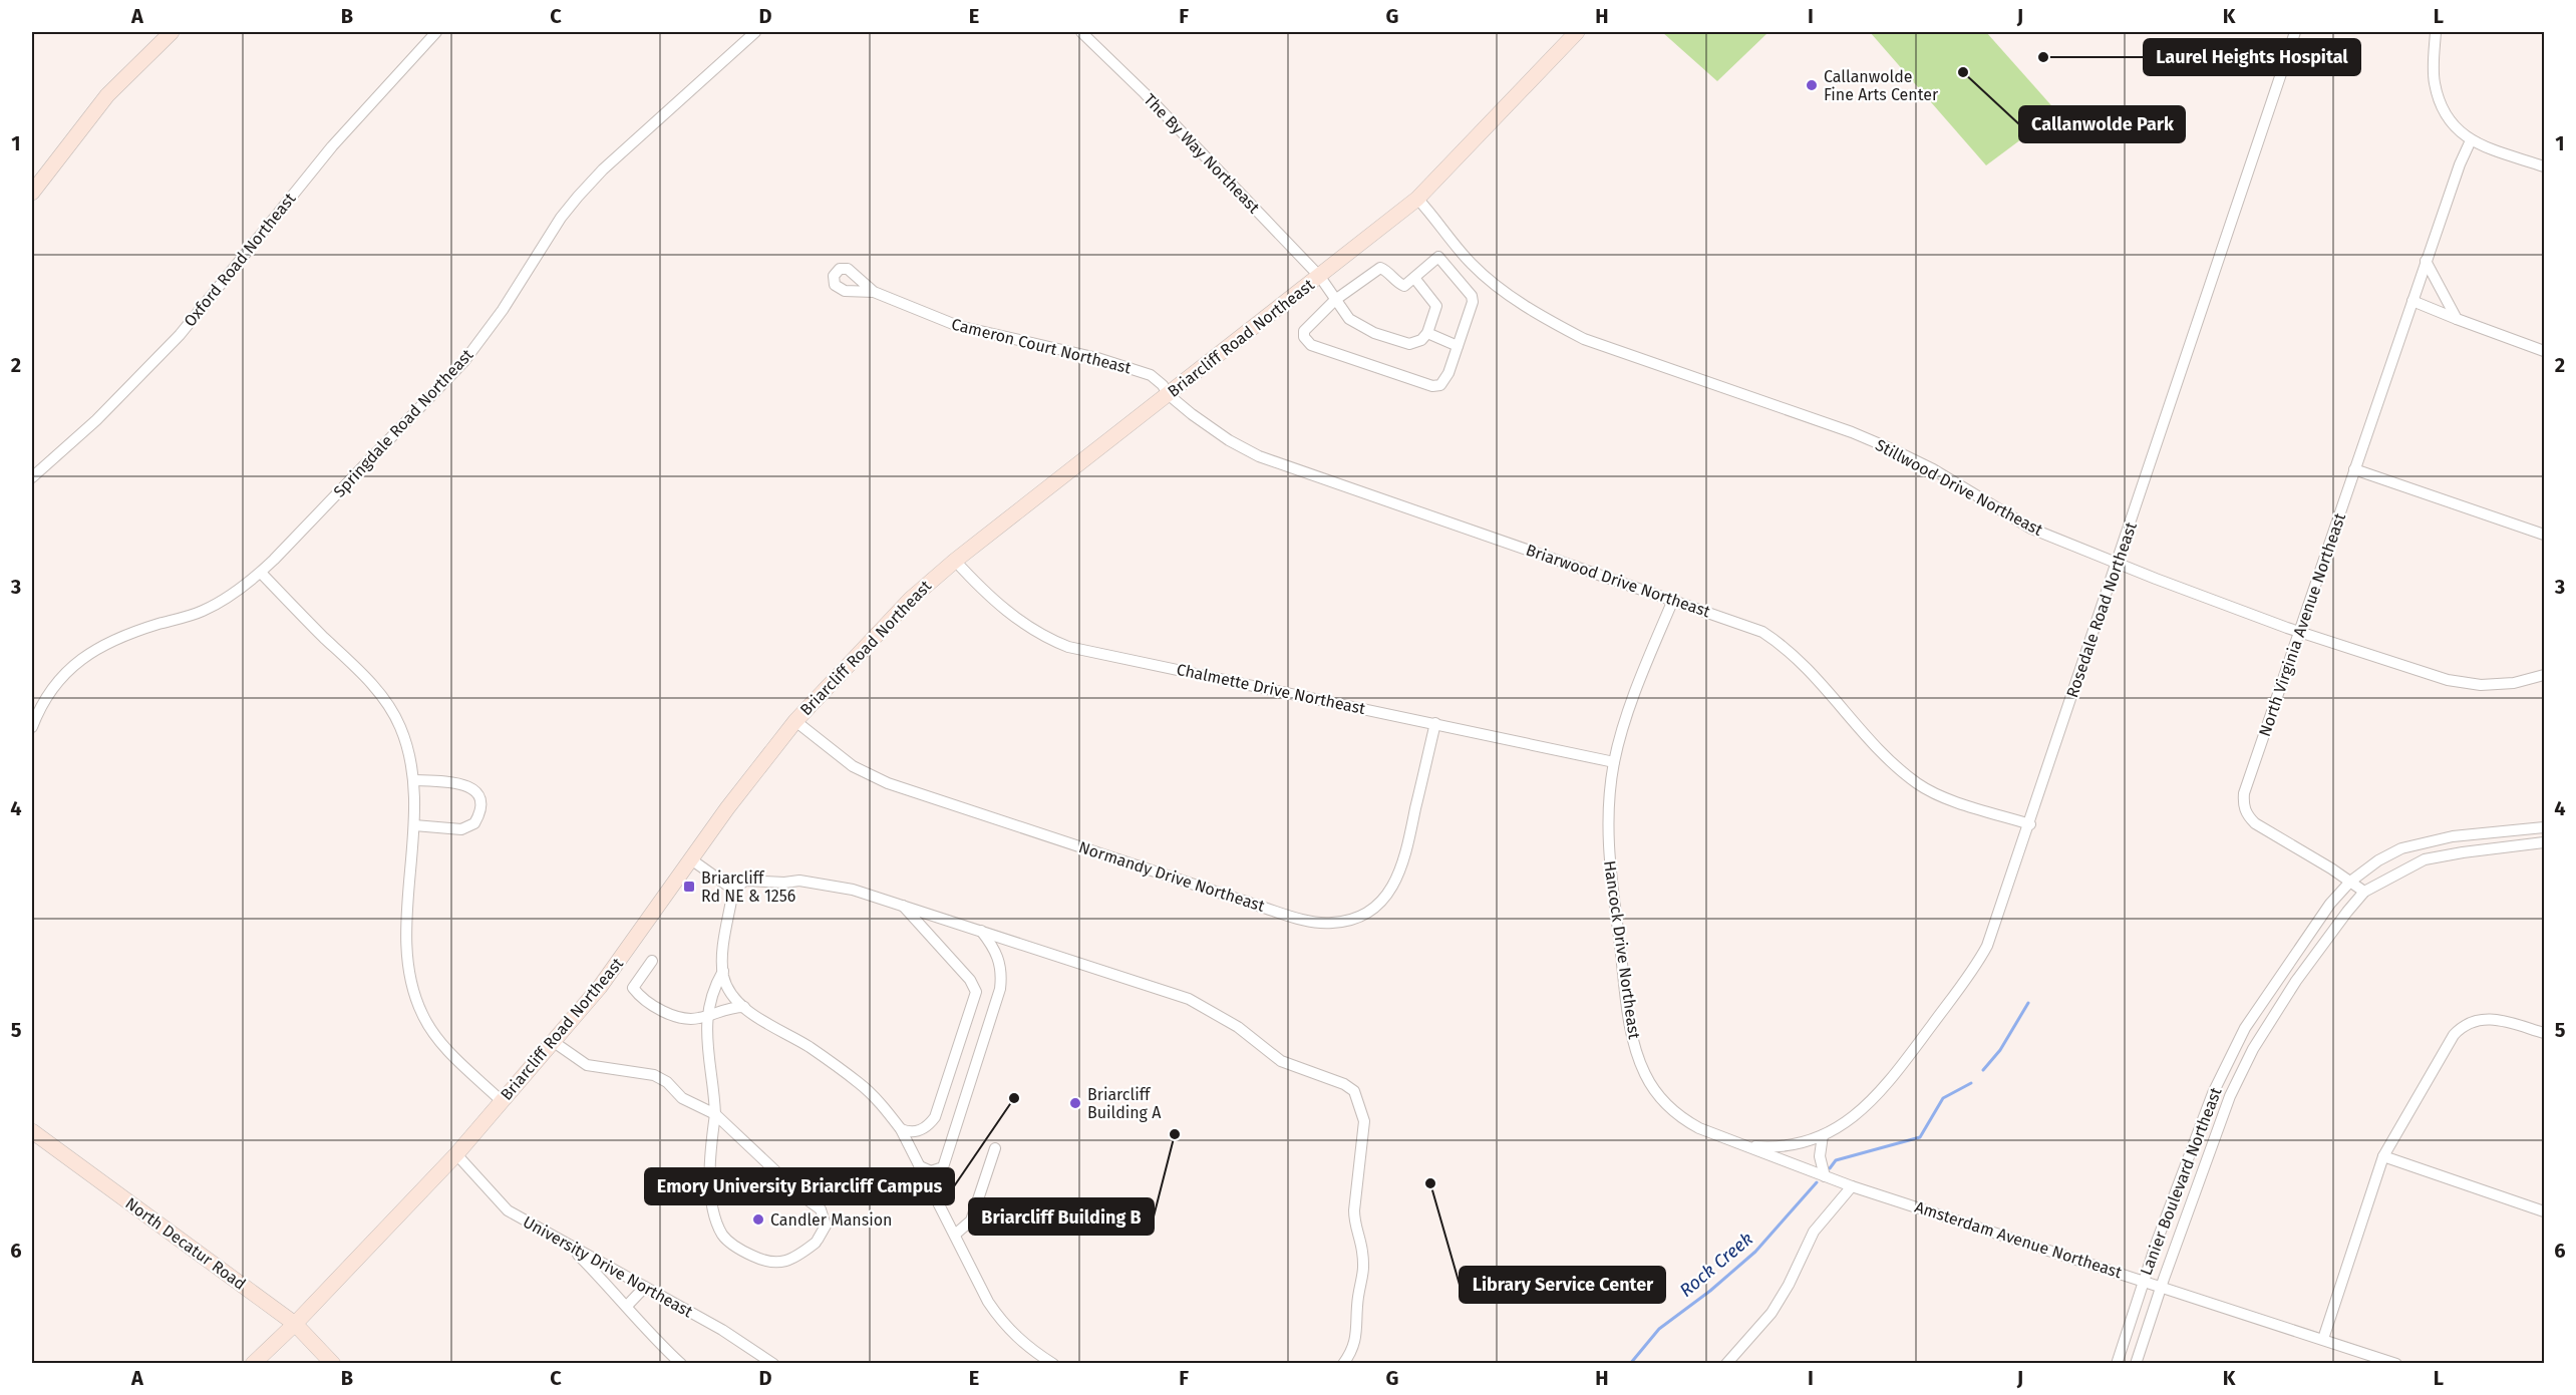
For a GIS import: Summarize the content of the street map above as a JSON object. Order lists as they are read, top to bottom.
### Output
{
  "streets": {
    "main road": ["Briarcliff Road Northeast", "North Decatur Road"],
    "street": [
      "The By Way Northeast",
      "Oxford Road Northeast",
      "Cameron Court Northeast",
      "Springdale Road Northeast",
      "Stillwood Drive Northeast",
      "Briarwood Drive Northeast",
      "Rosedale Road Northeast",
      "North Virginia Avenue Northeast",
      "Chalmette Drive Northeast",
      "Normandy Drive Northeast",
      "Hancock Drive Northeast",
      "Lanier Boulevard Northeast",
      "Amsterdam Avenue Northeast",
      "University Drive Northeast"
    ]
  },
  "crossings": [
    ["The By Way Northeast", "Briarcliff Road Northeast"],
    ["Briarcliff Road Northeast", "Cameron Court Northeast"],
    ["Briarcliff Road Northeast", "Stillwood Drive Northeast"],
    ["Briarcliff Road Northeast", "Briarwood Drive Northeast"],
    ["Briarcliff Road Northeast", "Chalmette Drive Northeast"],
    ["Briarcliff Road Northeast", "Normandy Drive Northeast"],
    ["Briarcliff Road Northeast", "North Decatur Road"],
    ["Briarcliff Road Northeast", "University Drive Northeast"],
    ["Cameron Court Northeast", "Briarwood Drive Northeast"],
    ["Stillwood Drive Northeast", "Rosedale Road Northeast"],
    ["Stillwood Drive Northeast", "North Virginia Avenue Northeast"],
    ["Briarwood Drive Northeast", "Rosedale Road Northeast"],
    ["Briarwood Drive Northeast", "Hancock Drive Northeast"],
    ["Rosedale Road Northeast", "Hancock Drive Northeast"],
    ["Rosedale Road Northeast", "Amsterdam Avenue Northeast"],
    ["North Virginia Avenue Northeast", "Lanier Boulevard Northeast"],
    ["Chalmette Drive Northeast", "Normandy Drive Northeast"],
    ["Chalmette Drive Northeast", "Hancock Drive Northeast"],
    ["Hancock Drive Northeast", "Amsterdam Avenue Northeast"],
    ["Lanier Boulevard Northeast", "Amsterdam Avenue Northeast"]
  ],
  "water": ["Rock Creek"],
  "places": {
    "other": [
      "Laurel Heights Hospital",
      "Callanwolde Park",
      "Callanwolde Fine Arts Center",
      "Emory University Briarcliff Campus",
      "Briarcliff Building A",
      "Briarcliff Building B",
      "Library Service Center",
      "Candler Mansion"
    ],
    "transit": ["Briarcliff Rd NE & 1256"]
  },
  "grid": {
    "columns": [
      "A",
      "B",
      "C",
      "D",
      "E",
      "F",
      "G",
      "H",
      "I",
      "J",
      "K",
      "L"
    ],
    "rows": [
      "1",
      "2",
      "3",
      "4",
      "5",
      "6"
    ]
  }
}
